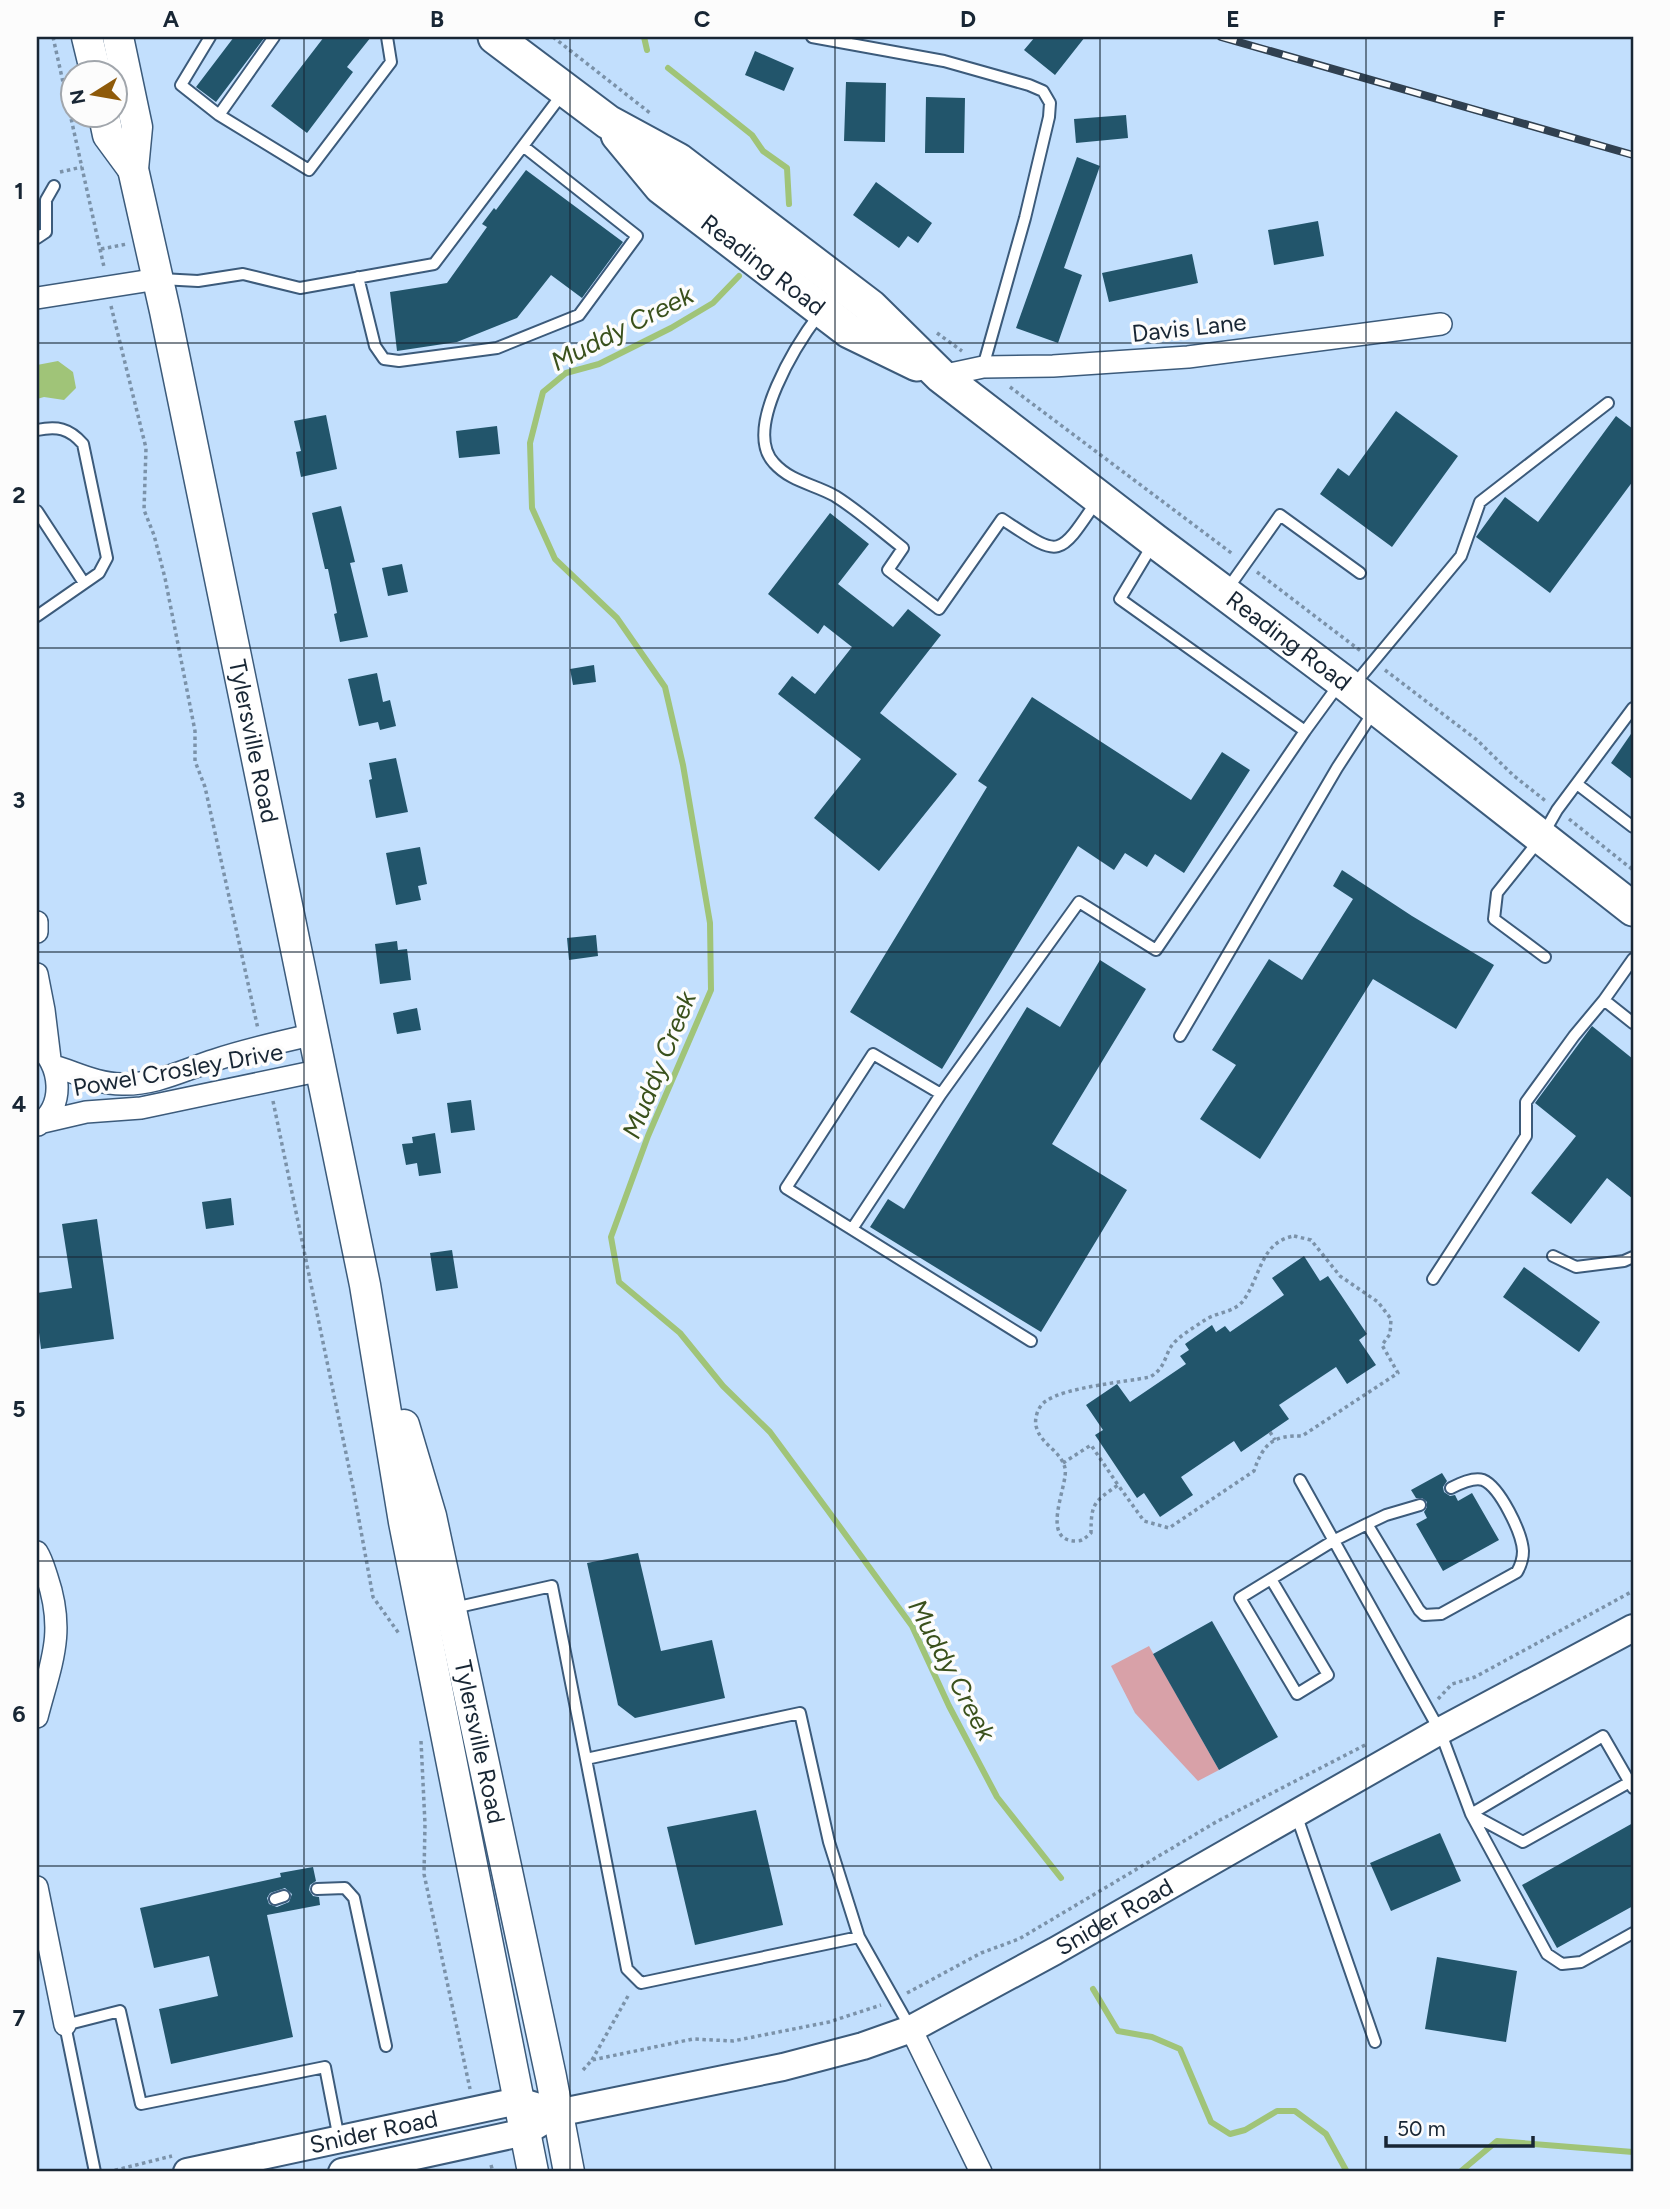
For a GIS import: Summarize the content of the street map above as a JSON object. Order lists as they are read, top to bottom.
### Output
{
  "streets": {
    "main road": ["Reading Road", "Tylersville Road"],
    "street": ["Davis Lane", "Powel Crosley Drive", "Snider Road"]
  },
  "crossings": [
    ["Reading Road", "Davis Lane"],
    ["Tylersville Road", "Powel Crosley Drive"],
    ["Tylersville Road", "Snider Road"]
  ],
  "water": ["Muddy Creek"],
  "scale_bar": "50 m",
  "north": "left",
  "grid": {
    "columns": [
      "A",
      "B",
      "C",
      "D",
      "E",
      "F"
    ],
    "rows": [
      "1",
      "2",
      "3",
      "4",
      "5",
      "6",
      "7"
    ]
  }
}
